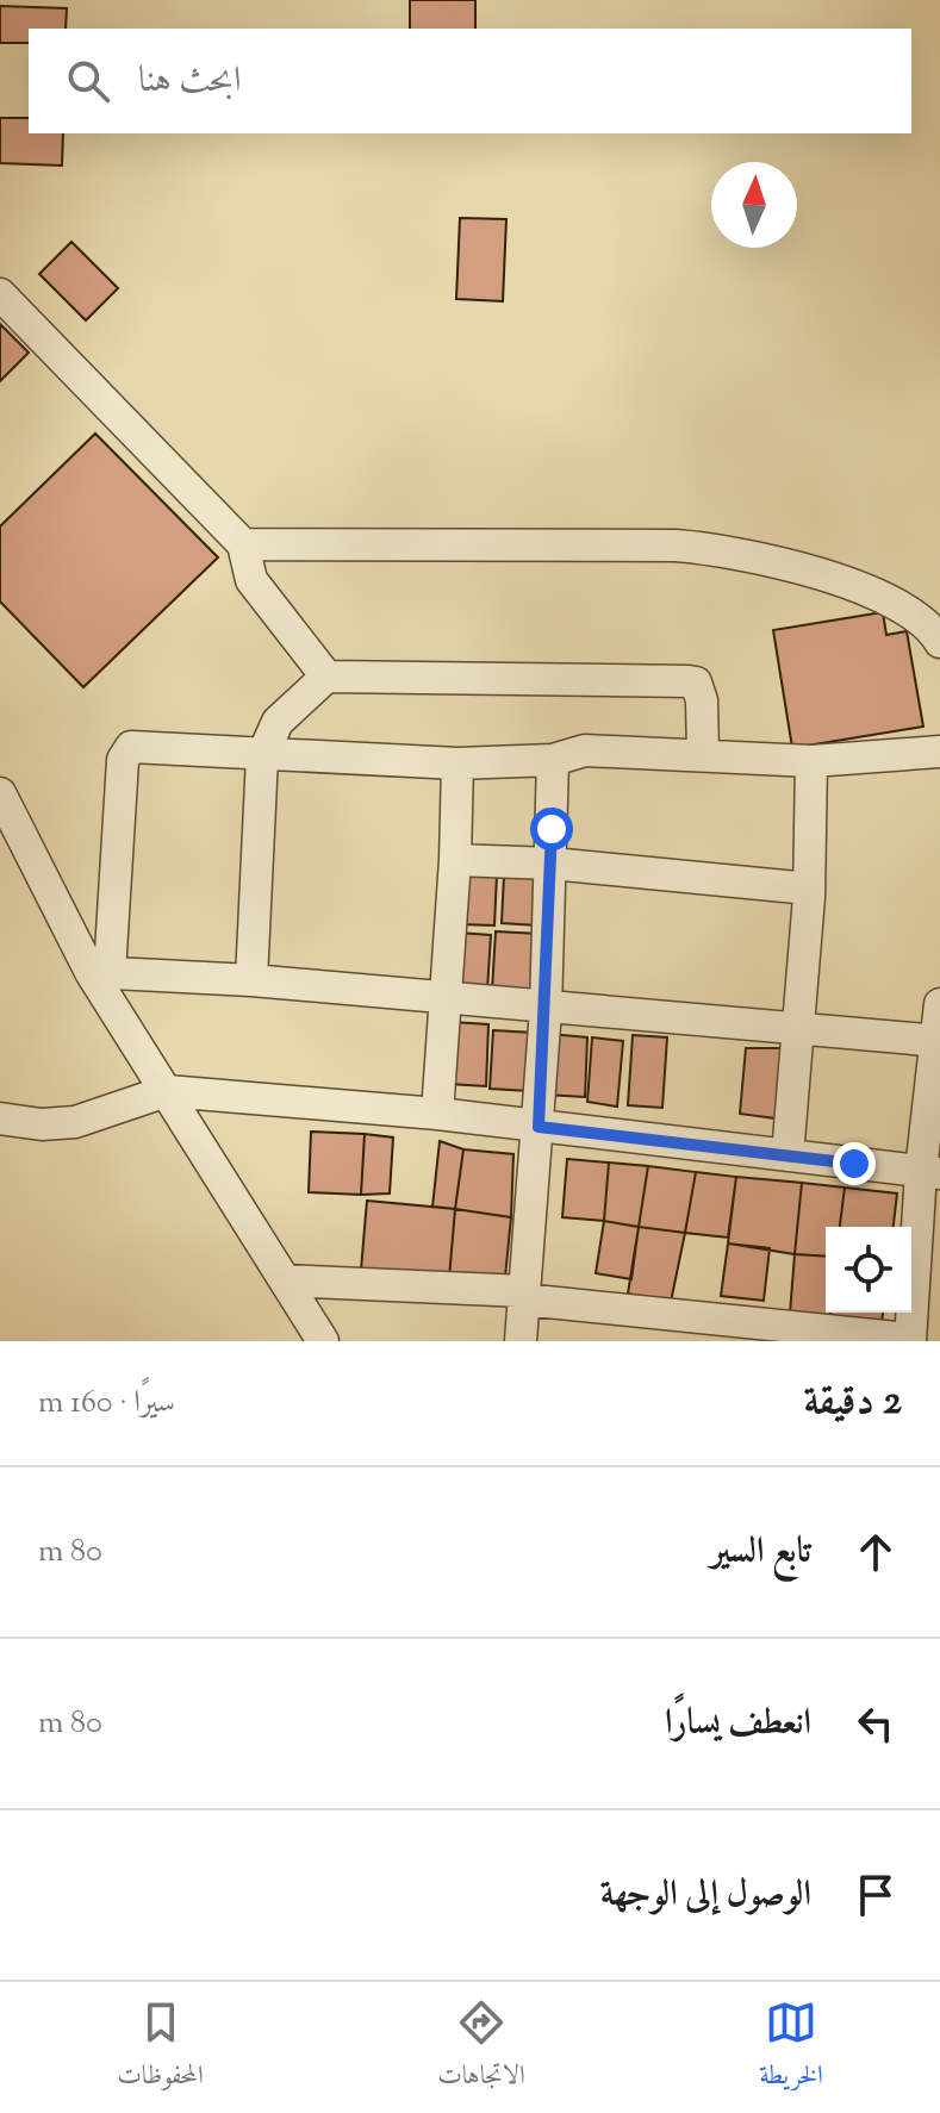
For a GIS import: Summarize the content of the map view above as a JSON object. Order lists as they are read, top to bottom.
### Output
{
  "north": "top",
  "page": {
    "search": "ابحث هنا",
    "heading": ["2 دقيقة", "سيرًا · 160 m"],
    "list": [
      ["تابع السير", "80 m"],
      ["انعطف يسارًا", "80 m"],
      "الوصول إلى الوجهة"
    ],
    "nav": ["الخريطة", "الاتجاهات", "المحفوظات"]
  }
}
